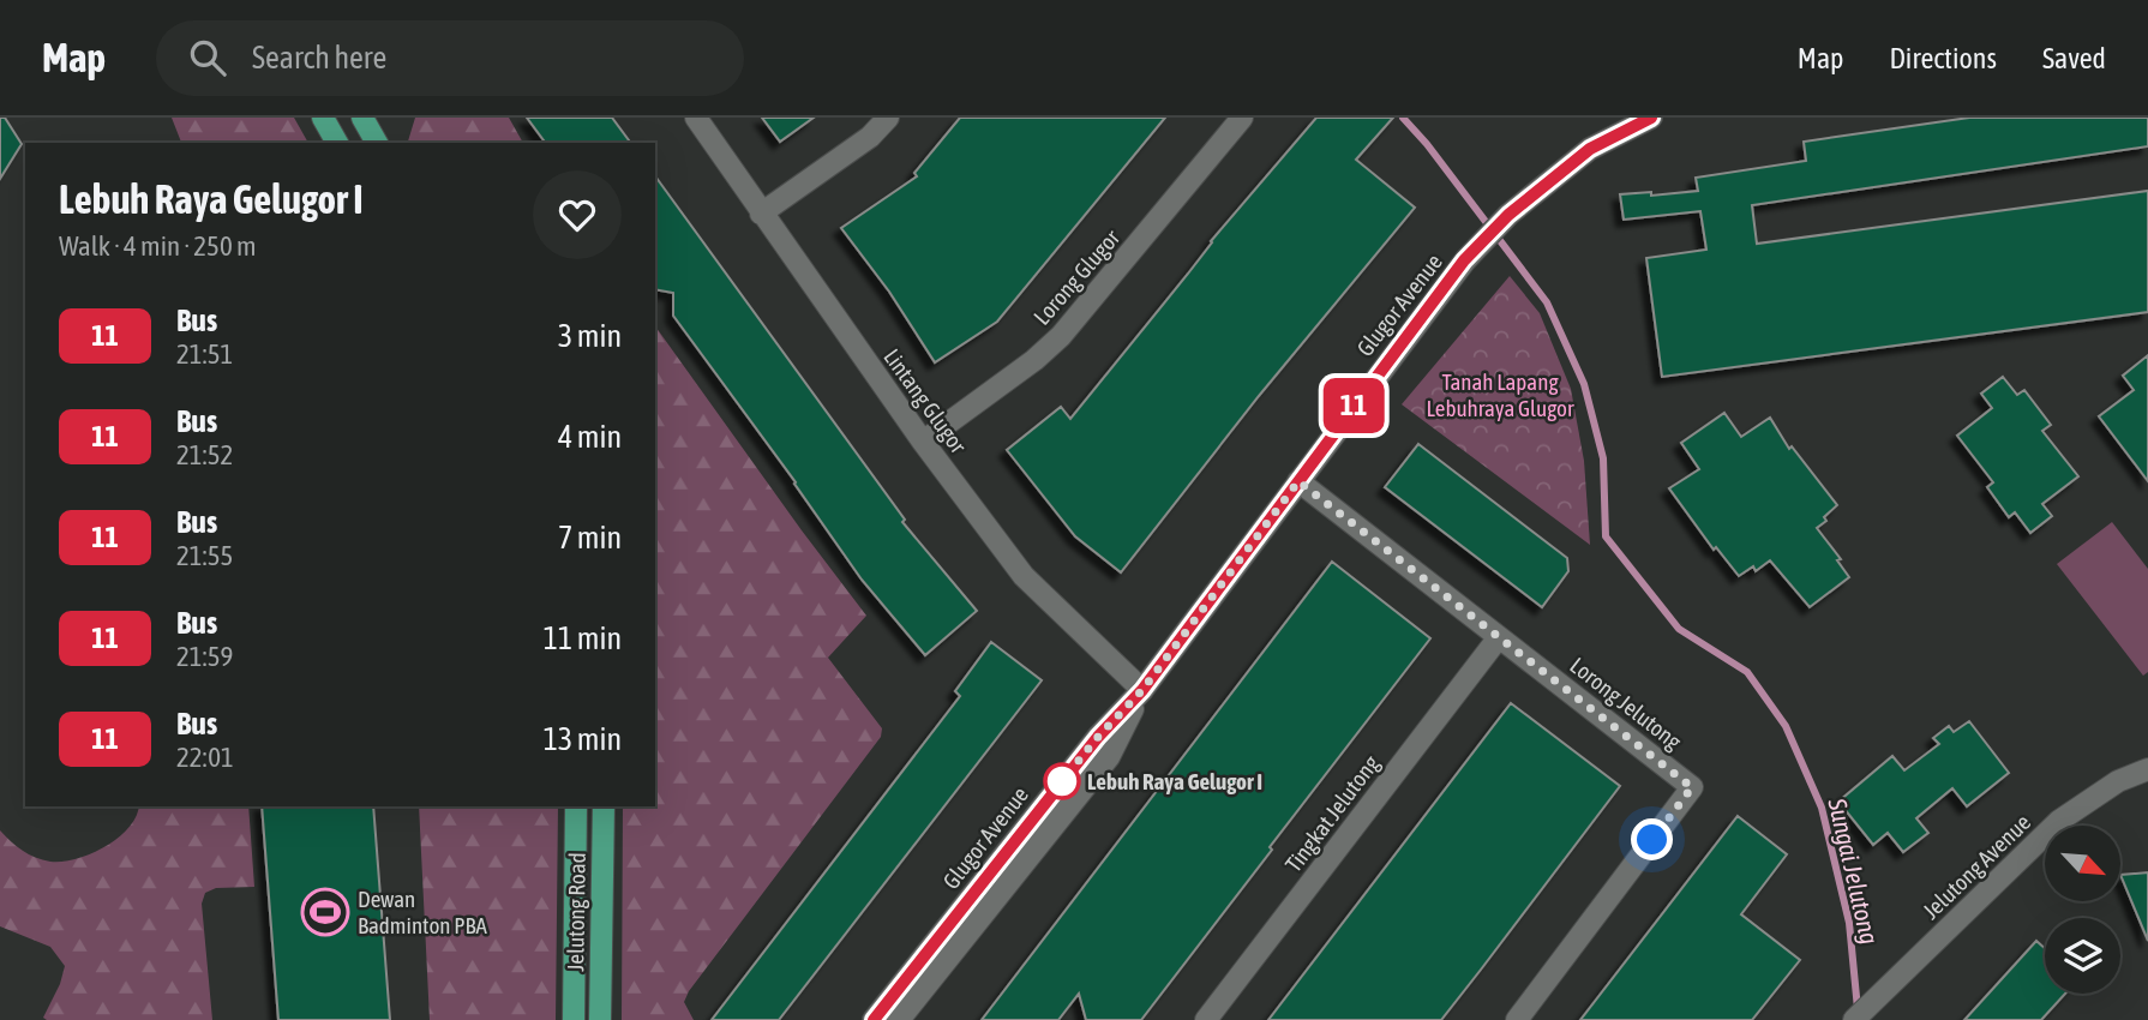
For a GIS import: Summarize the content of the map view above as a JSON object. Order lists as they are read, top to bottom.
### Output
{
  "streets": {
    "main road": ["Jelutong Road"],
    "street": [
      "Lorong Glugor",
      "Glugor Avenue",
      "Lintang Glugor",
      "Lorong Jelutong",
      "Tingkat Jelutong",
      "Jelutong Avenue"
    ]
  },
  "crossings": [
    ["Lorong Glugor", "Lintang Glugor"],
    ["Glugor Avenue", "Lintang Glugor"],
    ["Glugor Avenue", "Lorong Jelutong"],
    ["Lorong Jelutong", "Tingkat Jelutong"]
  ],
  "water": ["Sungai Jelutong"],
  "parks": ["Tanah Lapang Lebuhraya Glugor"],
  "places": {
    "other": ["Lebuh Raya Gelugor I"],
    "sports": ["Dewan Badminton PBA"]
  },
  "lines": ["bus line 11"],
  "north": "bottom right",
  "page": {
    "header": "Map",
    "search": "Search here",
    "nav": ["Map", "Directions", "Saved"],
    "on_map": "11",
    "heading": ["Lebuh Raya Gelugor I", "Walk · 4 min · 250 m"],
    "list": [
      {
        "mark": "11",
        "name": "Bus",
        "note": "21:51",
        "value": "3 min"
      },
      {
        "mark": "11",
        "name": "Bus",
        "note": "21:52",
        "value": "4 min"
      },
      {
        "mark": "11",
        "name": "Bus",
        "note": "21:55",
        "value": "7 min"
      },
      {
        "mark": "11",
        "name": "Bus",
        "note": "21:59",
        "value": "11 min"
      },
      {
        "mark": "11",
        "name": "Bus",
        "note": "22:01",
        "value": "13 min"
      }
    ]
  }
}
